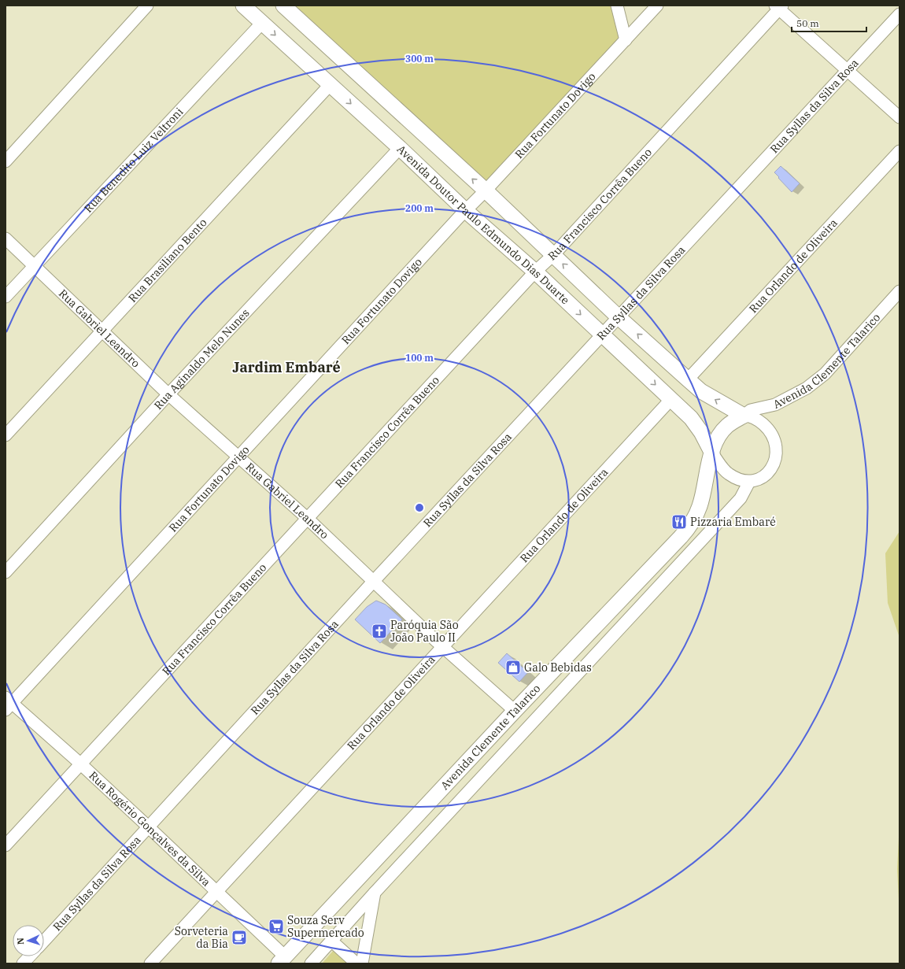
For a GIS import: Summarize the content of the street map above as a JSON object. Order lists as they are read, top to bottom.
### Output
{
  "streets": {
    "street": [
      "Rua Syllas da Silva Rosa",
      "Rua Fortunato Dovigo",
      "Rua Benedito Luiz Veltroni",
      "Rua Francisco Corrêa Bueno",
      "Avenida Doutor Paulo Edmundo Dias Duarte",
      "Rua Brasiliano Bento",
      "Rua Orlando de Oliveira",
      "Rua Gabriel Leandro",
      "Avenida Clemente Talarico",
      "Rua Aginaldo Melo Nunes",
      "Rua Rogério Gonçalves da Silva"
    ]
  },
  "crossings": [
    ["Rua Syllas da Silva Rosa", "Avenida Doutor Paulo Edmundo Dias Duarte"],
    ["Rua Syllas da Silva Rosa", "Rua Gabriel Leandro"],
    ["Rua Syllas da Silva Rosa", "Rua Rogério Gonçalves da Silva"],
    ["Rua Fortunato Dovigo", "Avenida Doutor Paulo Edmundo Dias Duarte"],
    ["Rua Fortunato Dovigo", "Rua Gabriel Leandro"],
    ["Rua Fortunato Dovigo", "Rua Rogério Gonçalves da Silva"],
    ["Rua Benedito Luiz Veltroni", "Avenida Doutor Paulo Edmundo Dias Duarte"],
    ["Rua Benedito Luiz Veltroni", "Rua Gabriel Leandro"],
    ["Rua Francisco Corrêa Bueno", "Avenida Doutor Paulo Edmundo Dias Duarte"],
    ["Rua Francisco Corrêa Bueno", "Rua Gabriel Leandro"],
    ["Rua Francisco Corrêa Bueno", "Rua Rogério Gonçalves da Silva"],
    ["Avenida Doutor Paulo Edmundo Dias Duarte", "Rua Brasiliano Bento"],
    ["Avenida Doutor Paulo Edmundo Dias Duarte", "Rua Orlando de Oliveira"],
    ["Avenida Doutor Paulo Edmundo Dias Duarte", "Avenida Clemente Talarico"],
    ["Avenida Doutor Paulo Edmundo Dias Duarte", "Rua Aginaldo Melo Nunes"],
    ["Rua Brasiliano Bento", "Rua Gabriel Leandro"],
    ["Rua Orlando de Oliveira", "Rua Gabriel Leandro"],
    ["Rua Orlando de Oliveira", "Rua Rogério Gonçalves da Silva"],
    ["Rua Gabriel Leandro", "Avenida Clemente Talarico"],
    ["Rua Gabriel Leandro", "Rua Aginaldo Melo Nunes"],
    ["Avenida Clemente Talarico", "Rua Rogério Gonçalves da Silva"]
  ],
  "districts": ["Jardim Embaré"],
  "places": {
    "restaurant": ["Pizzaria Embaré"],
    "church": ["Paróquia São João Paulo II"],
    "shop": ["Galo Bebidas"],
    "supermarket": ["Souza Serv Supermercado"],
    "cafe": ["Sorveteria da Bia"]
  },
  "scale_bar": "50 m",
  "north": "left",
  "rings": ["300 m", "200 m", "100 m"]
}
